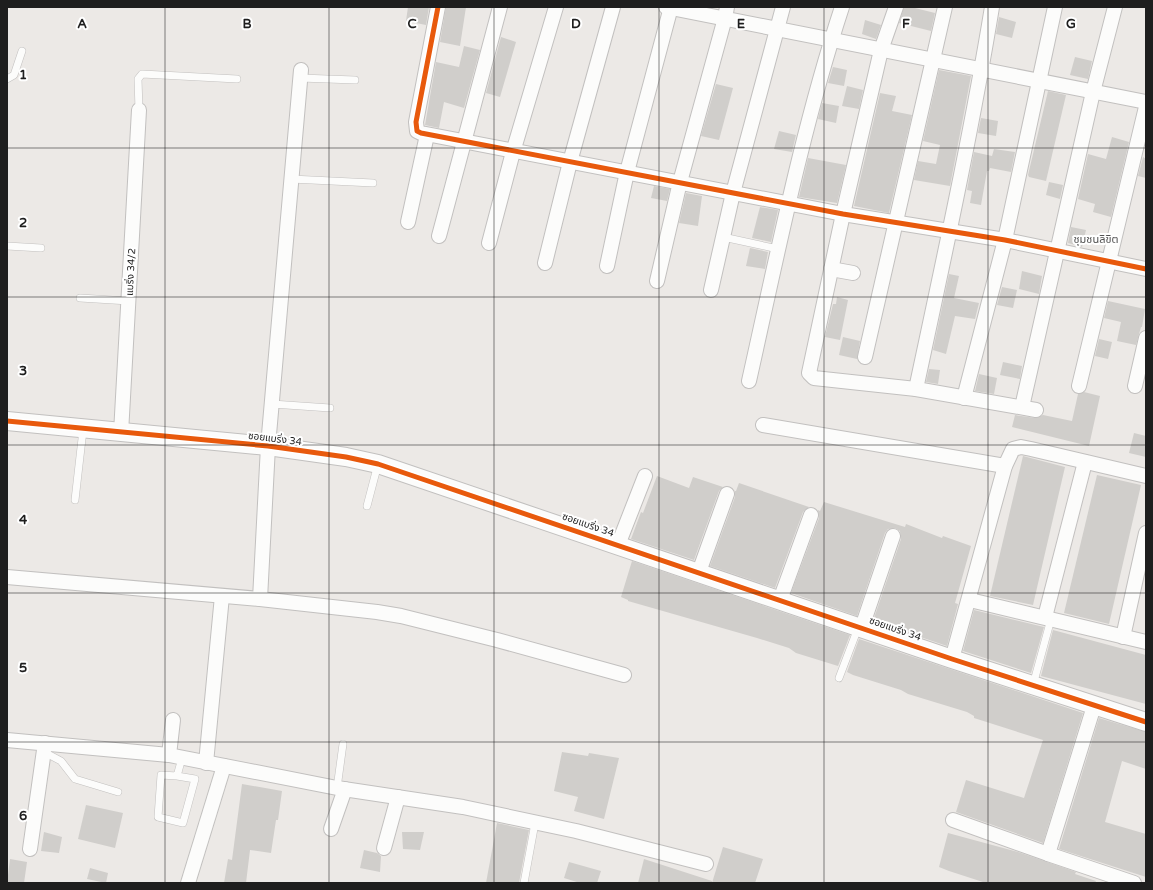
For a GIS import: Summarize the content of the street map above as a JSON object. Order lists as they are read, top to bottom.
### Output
{
  "streets": {
    "street": ["แบริ่ง 34/2", "ซอยแบริ่ง 34"]
  },
  "crossings": [
    ["แบริ่ง 34/2", "ซอยแบริ่ง 34"]
  ],
  "districts": ["ชุมชนลิขิต"],
  "grid": {
    "columns": [
      "A",
      "B",
      "C",
      "D",
      "E",
      "F",
      "G"
    ],
    "rows": [
      "1",
      "2",
      "3",
      "4",
      "5",
      "6"
    ]
  }
}
